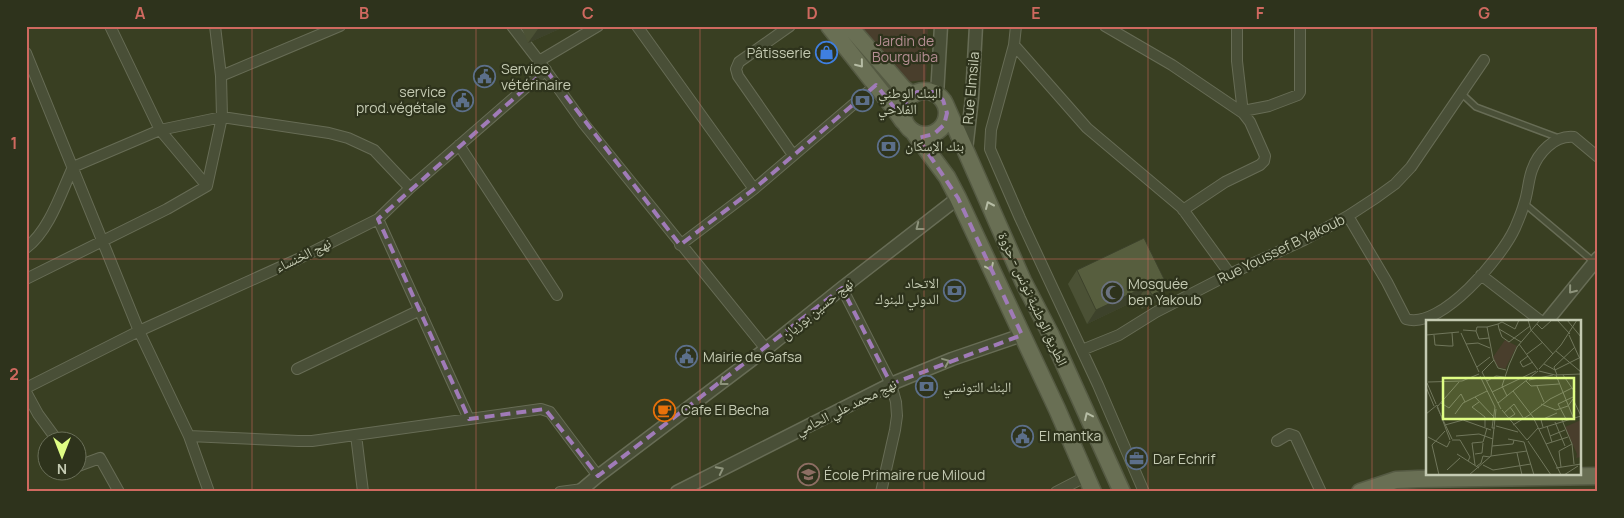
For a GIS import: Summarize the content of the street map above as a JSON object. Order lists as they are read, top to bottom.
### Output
{
  "streets": {
    "main road": ["الطريق الوطنية تونس - حزوة"],
    "street": [
      "Rue Elmsila",
      "Rue Youssef B Yakoub",
      "نهج الخنساء",
      "نهج حسين بوزيان",
      "نهج محمد علي الحامي"
    ]
  },
  "crossings": [
    ["Rue Elmsila", "الطريق الوطنية تونس - حزوة"],
    ["الطريق الوطنية تونس - حزوة", "نهج حسين بوزيان"],
    ["الطريق الوطنية تونس - حزوة", "نهج محمد علي الحامي"]
  ],
  "one_way": ["نهج حسين بوزيان", "نهج محمد علي الحامي"],
  "parks": ["Jardin de Bourguiba"],
  "places": {
    "shop": ["Pâtisserie"],
    "public building": [
      "Service vétérinaire",
      "service prod.végétale",
      "Mairie de Gafsa",
      "El mantka"
    ],
    "bank": [
      "البنك الوطني الفلاحي",
      "بنك الإسكان",
      "الاتحاد الدولي للبنوك",
      "البنك التونسي"
    ],
    "mosque": ["Mosquée ben Yakoub"],
    "cafe": ["Cafe El Becha"],
    "office": ["Dar Echrif"],
    "school or university": ["École Primaire rue Miloud"]
  },
  "north": "bottom",
  "grid": {
    "columns": [
      "A",
      "B",
      "C",
      "D",
      "E",
      "F",
      "G"
    ],
    "rows": ["1", "2"]
  }
}
